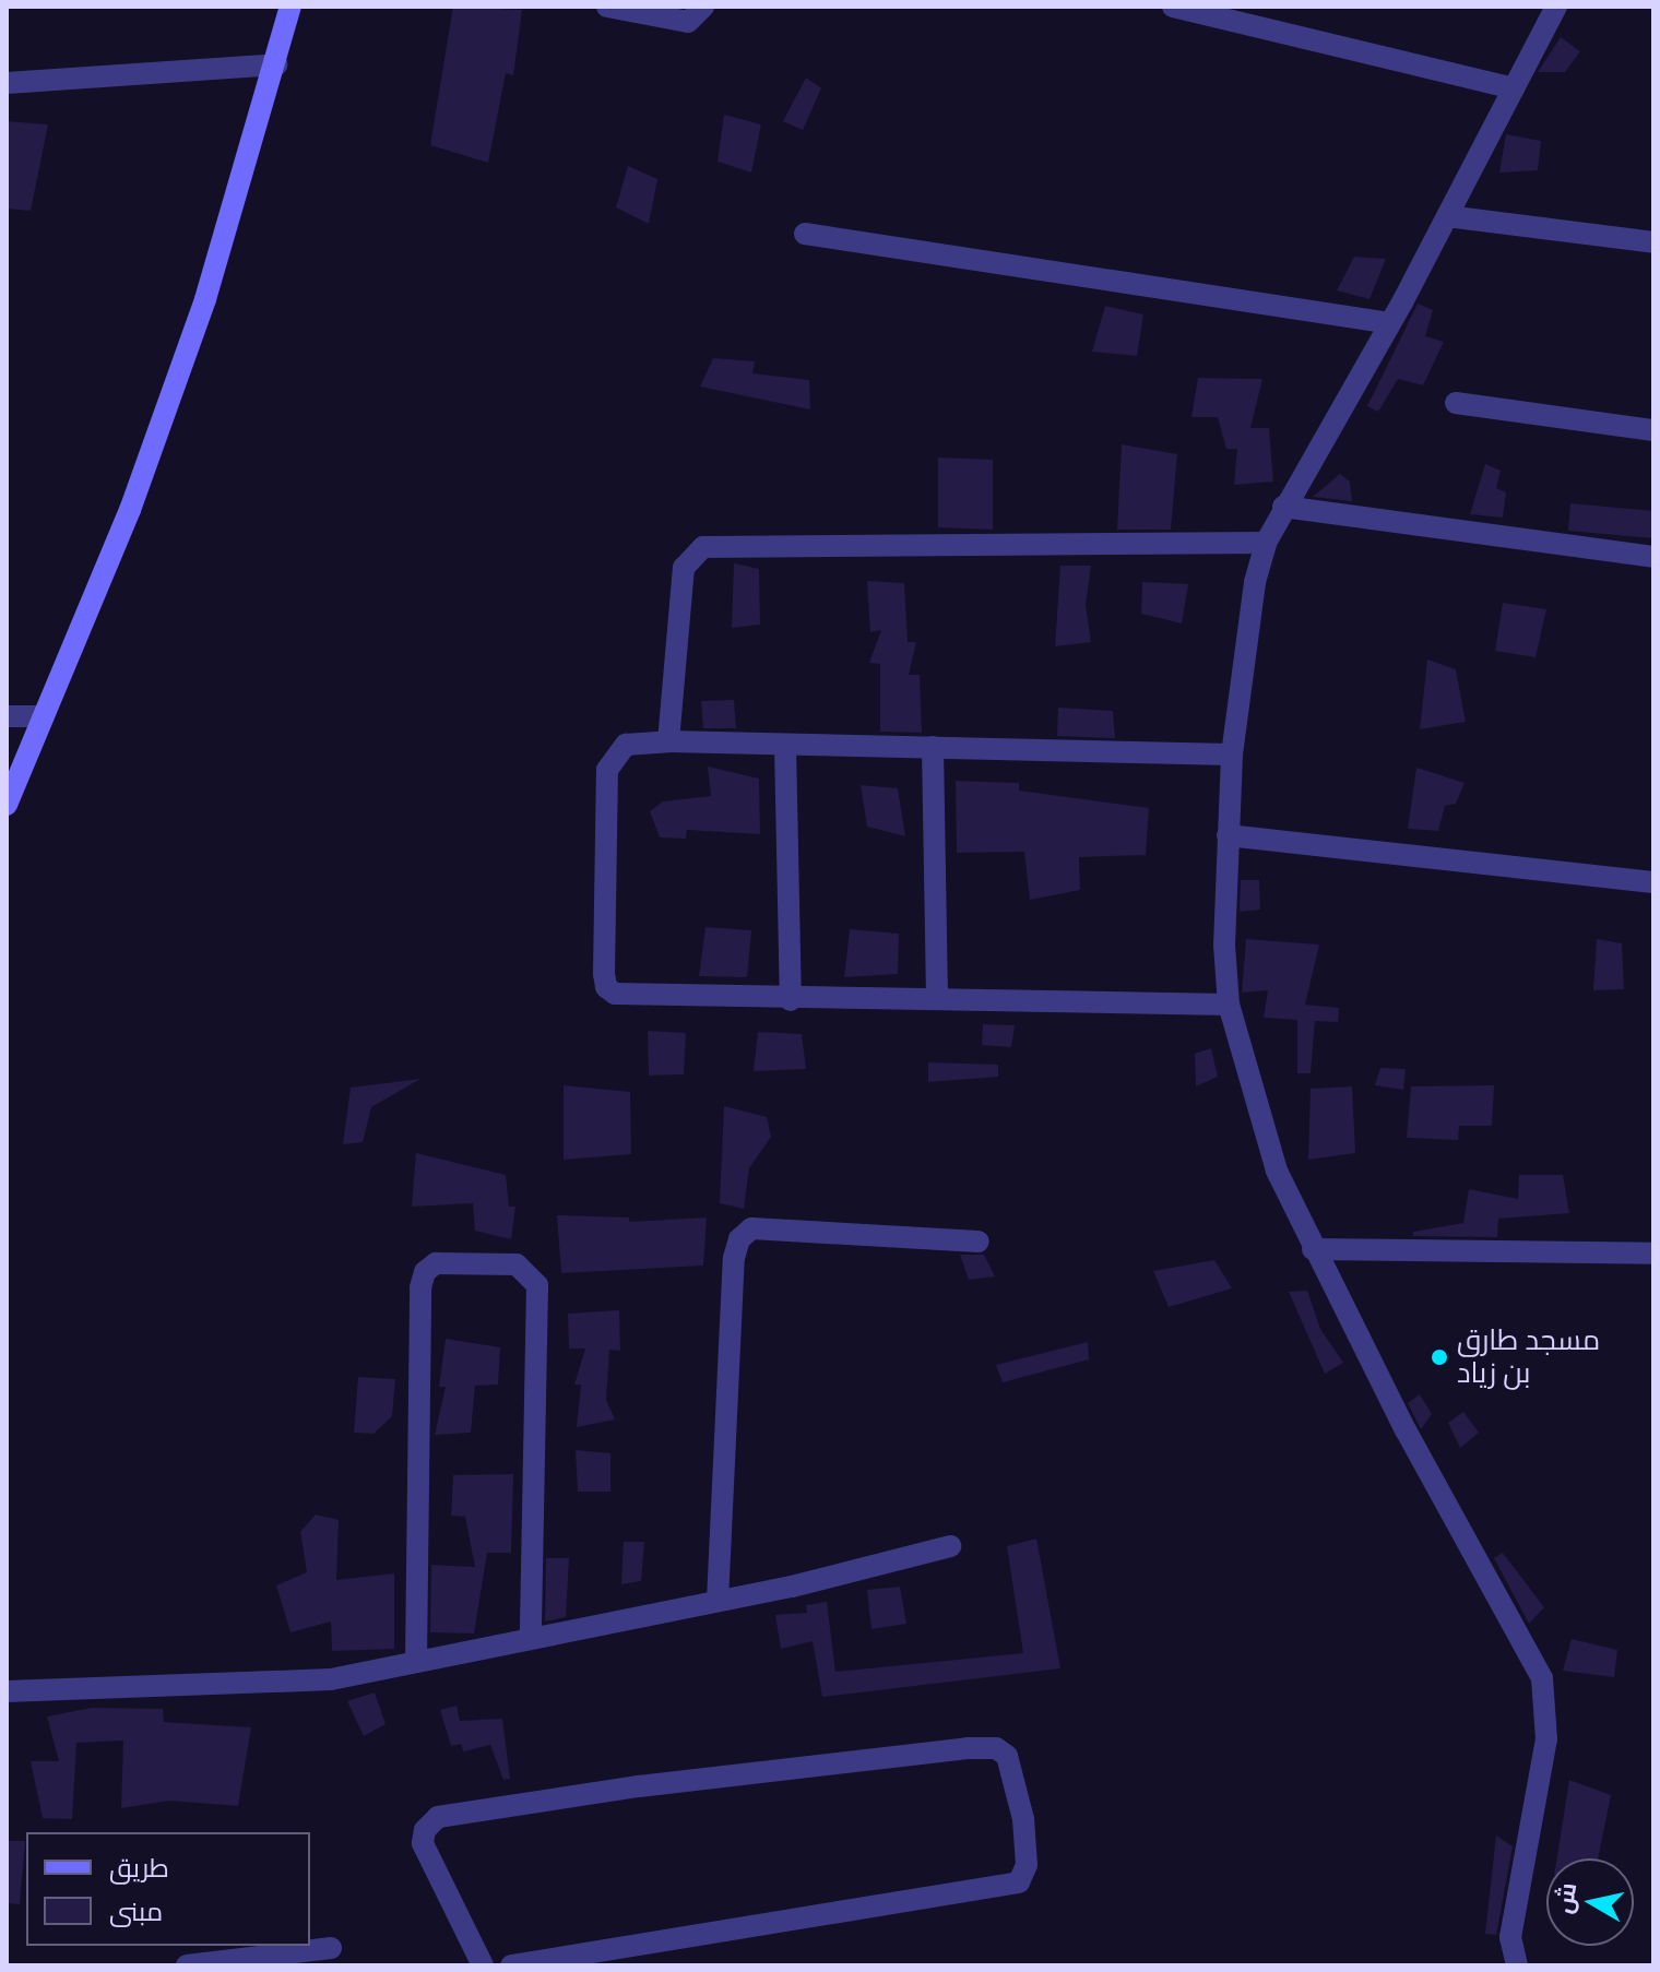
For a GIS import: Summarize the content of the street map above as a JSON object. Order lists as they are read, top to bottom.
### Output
{
  "places": ["مسجد طارق بن زياد"],
  "legend": ["طريق", "مبنى"],
  "north": "left"
}
